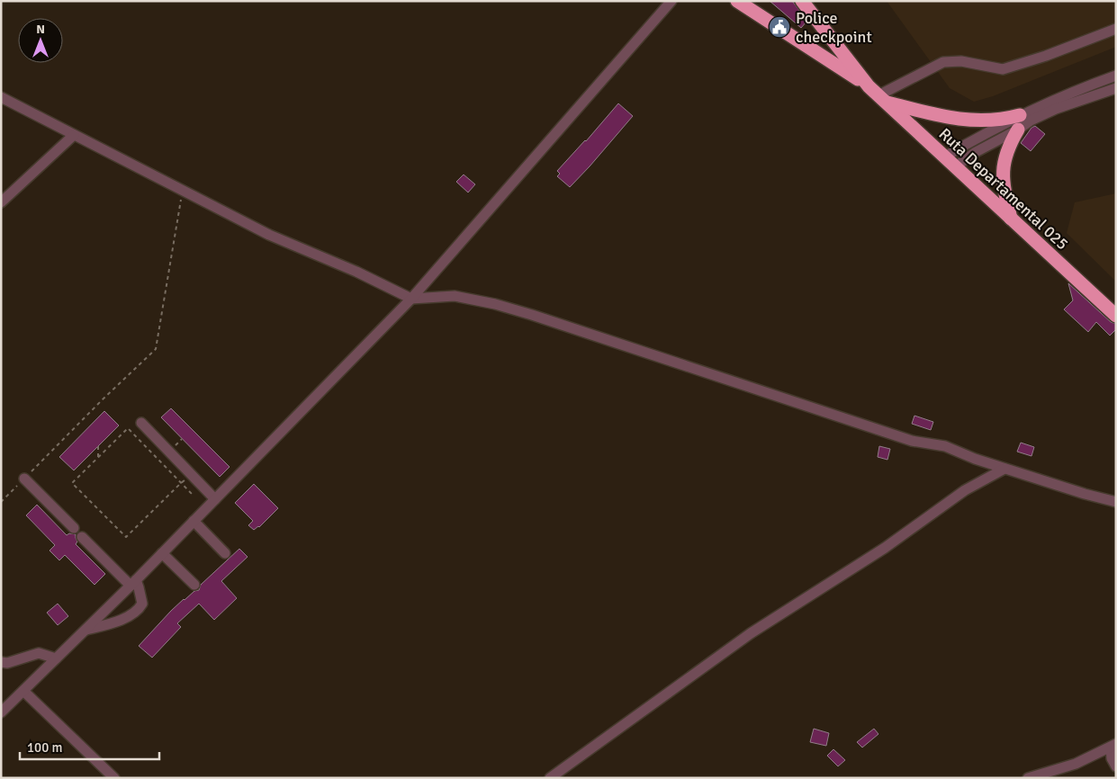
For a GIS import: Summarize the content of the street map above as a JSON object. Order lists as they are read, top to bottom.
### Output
{
  "streets": {
    "highway": ["Ruta Departamental 025"]
  },
  "places": {
    "public building": ["Police checkpoint"]
  },
  "scale_bar": "100 m",
  "north": "top"
}
